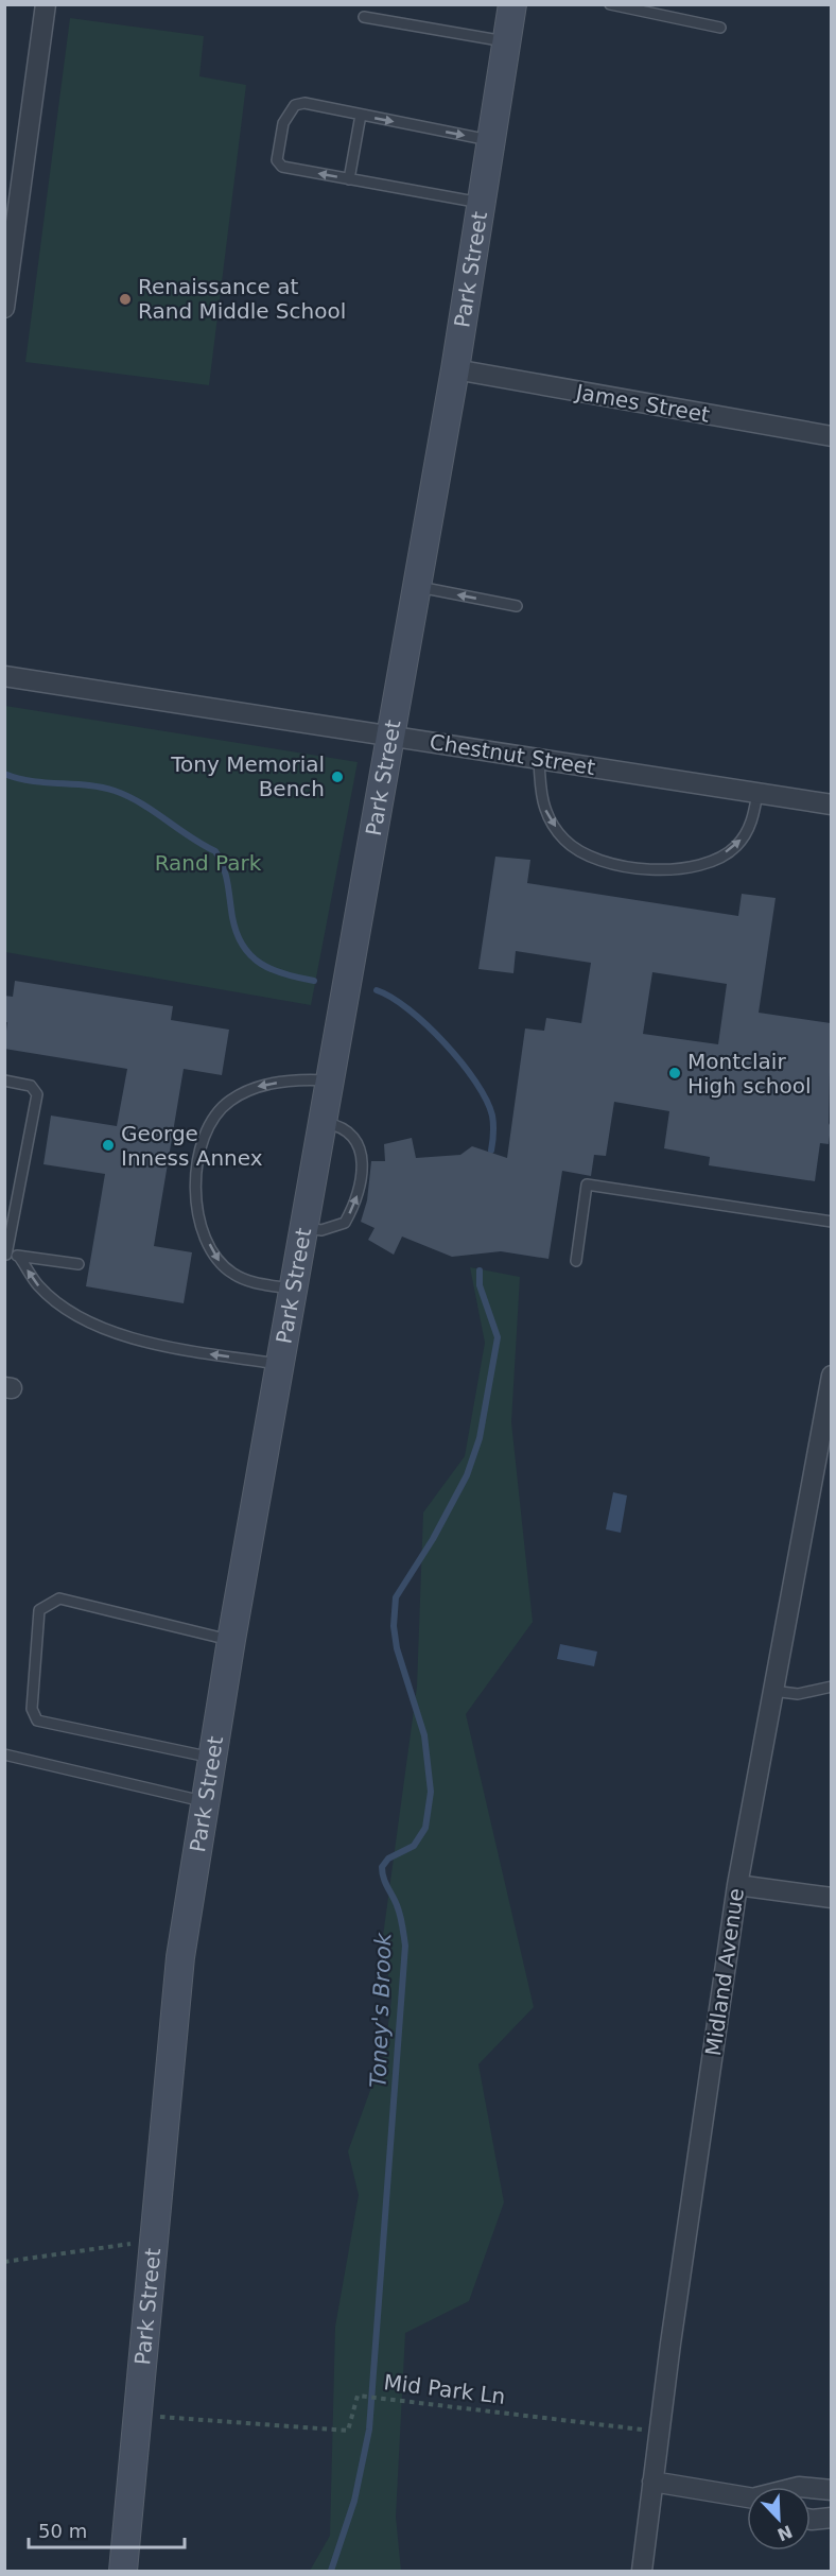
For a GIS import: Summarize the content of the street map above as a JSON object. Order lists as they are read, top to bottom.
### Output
{
  "streets": {
    "street": [
      "Park Street",
      "James Street",
      "Chestnut Street",
      "Midland Avenue"
    ],
    "path": ["Mid Park Ln"]
  },
  "crossings": [
    ["Park Street", "James Street"],
    ["Park Street", "Chestnut Street"],
    ["Park Street", "Mid Park Ln"],
    ["Midland Avenue", "Mid Park Ln"]
  ],
  "water": ["Toney's Brook"],
  "parks": ["Rand Park"],
  "places": [
    "Renaissance at Rand Middle School",
    "Tony Memorial Bench",
    "Montclair High school",
    "George Inness Annex"
  ],
  "scale_bar": "50 m",
  "north": "bottom right"
}
